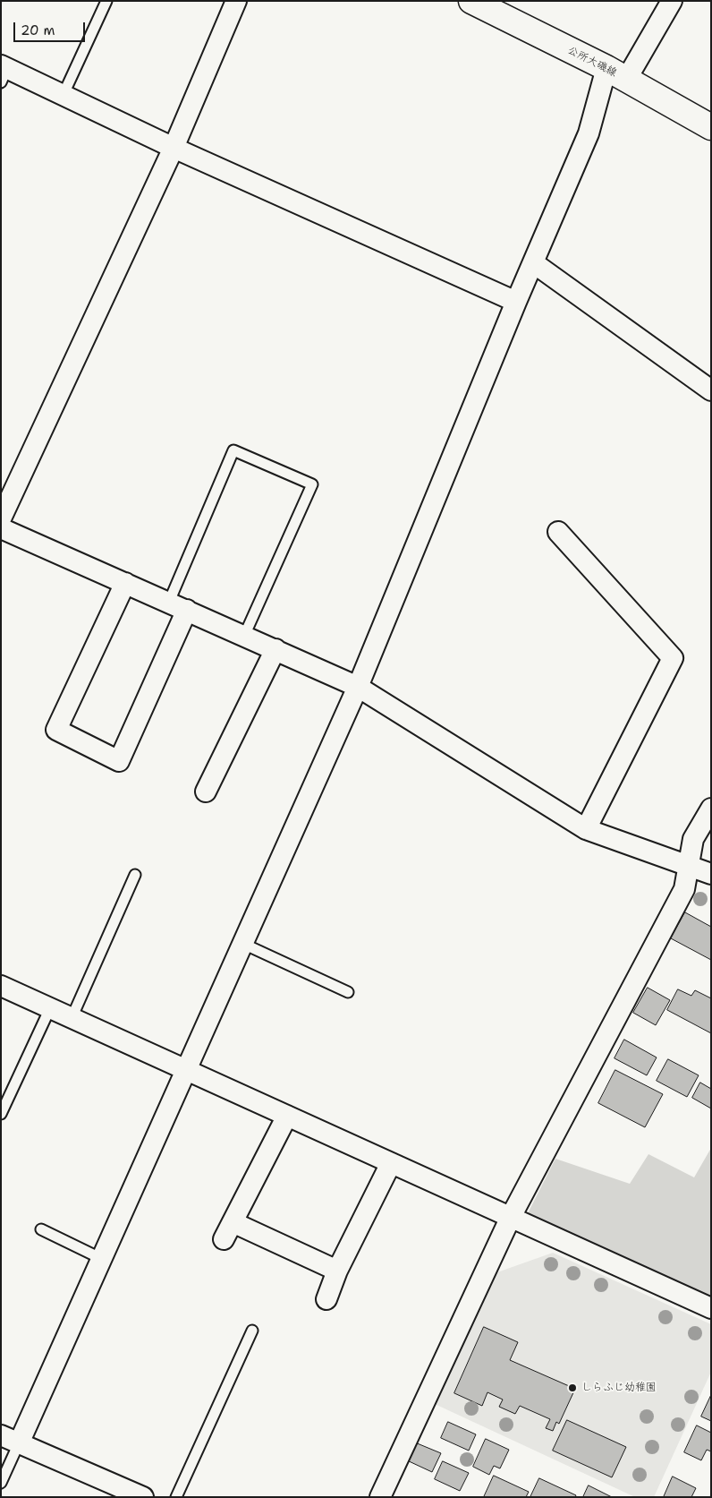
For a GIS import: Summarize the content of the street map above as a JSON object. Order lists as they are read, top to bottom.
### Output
{
  "streets": {
    "main road": ["公所大磯線"]
  },
  "places": ["しらふじ幼稚園"],
  "scale_bar": "20 m"
}
